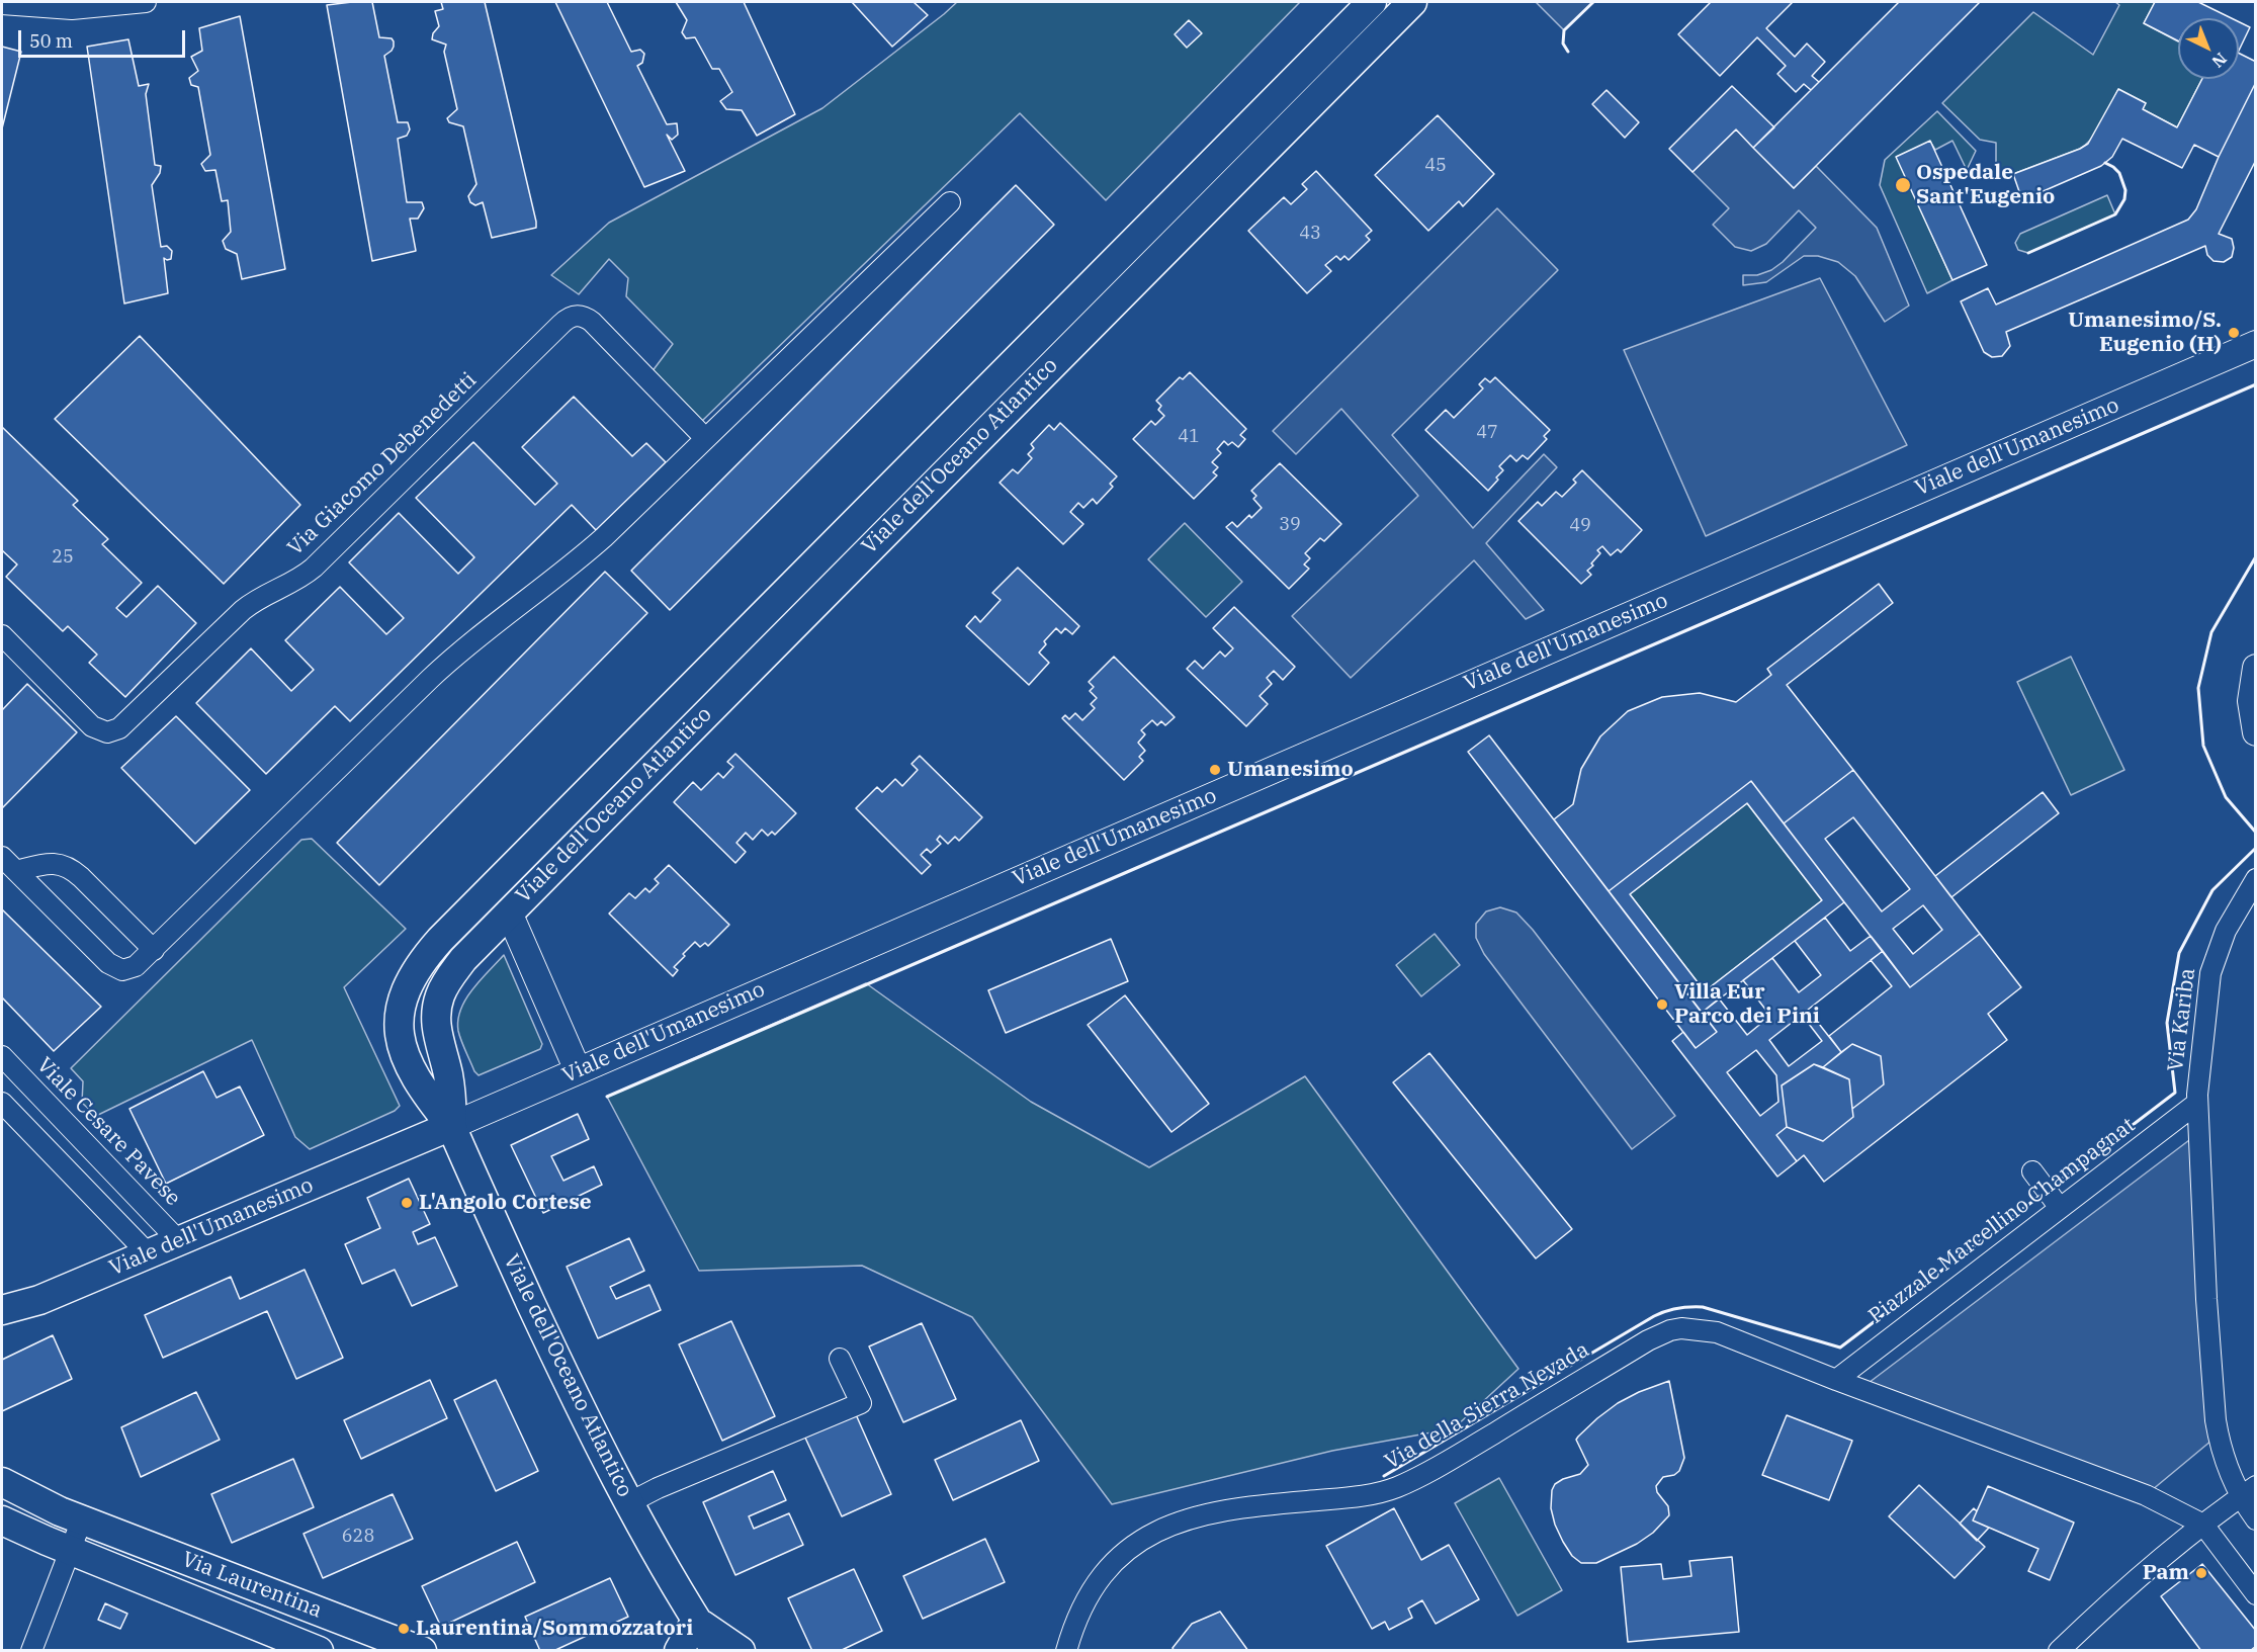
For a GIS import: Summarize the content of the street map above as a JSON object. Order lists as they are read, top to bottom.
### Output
{
  "streets": {
    "main road": ["Viale dell'Umanesimo", "Viale dell'Oceano Atlantico", "Via Laurentina"],
    "street": [
      "Via Giacomo Debenedetti",
      "Via Kariba",
      "Viale Cesare Pavese",
      "Piazzale Marcellino Champagnat",
      "Via della Sierra Nevada"
    ]
  },
  "crossings": [
    ["Viale dell'Umanesimo", "Viale dell'Oceano Atlantico"],
    ["Viale dell'Umanesimo", "Viale Cesare Pavese"],
    ["Via Kariba", "Piazzale Marcellino Champagnat"],
    ["Piazzale Marcellino Champagnat", "Via della Sierra Nevada"]
  ],
  "places": [
    "Ospedale Sant'Eugenio",
    "Umanesimo/S. Eugenio (H)",
    "Umanesimo",
    "Villa Eur Parco dei Pini",
    "L'Angolo Cortese",
    "Pam",
    "Laurentina/Sommozzatori"
  ],
  "house_numbers": [
    "45",
    "43",
    "47",
    "41",
    "39",
    "49",
    "25",
    "628"
  ],
  "scale_bar": "50 m",
  "north": "bottom right"
}
